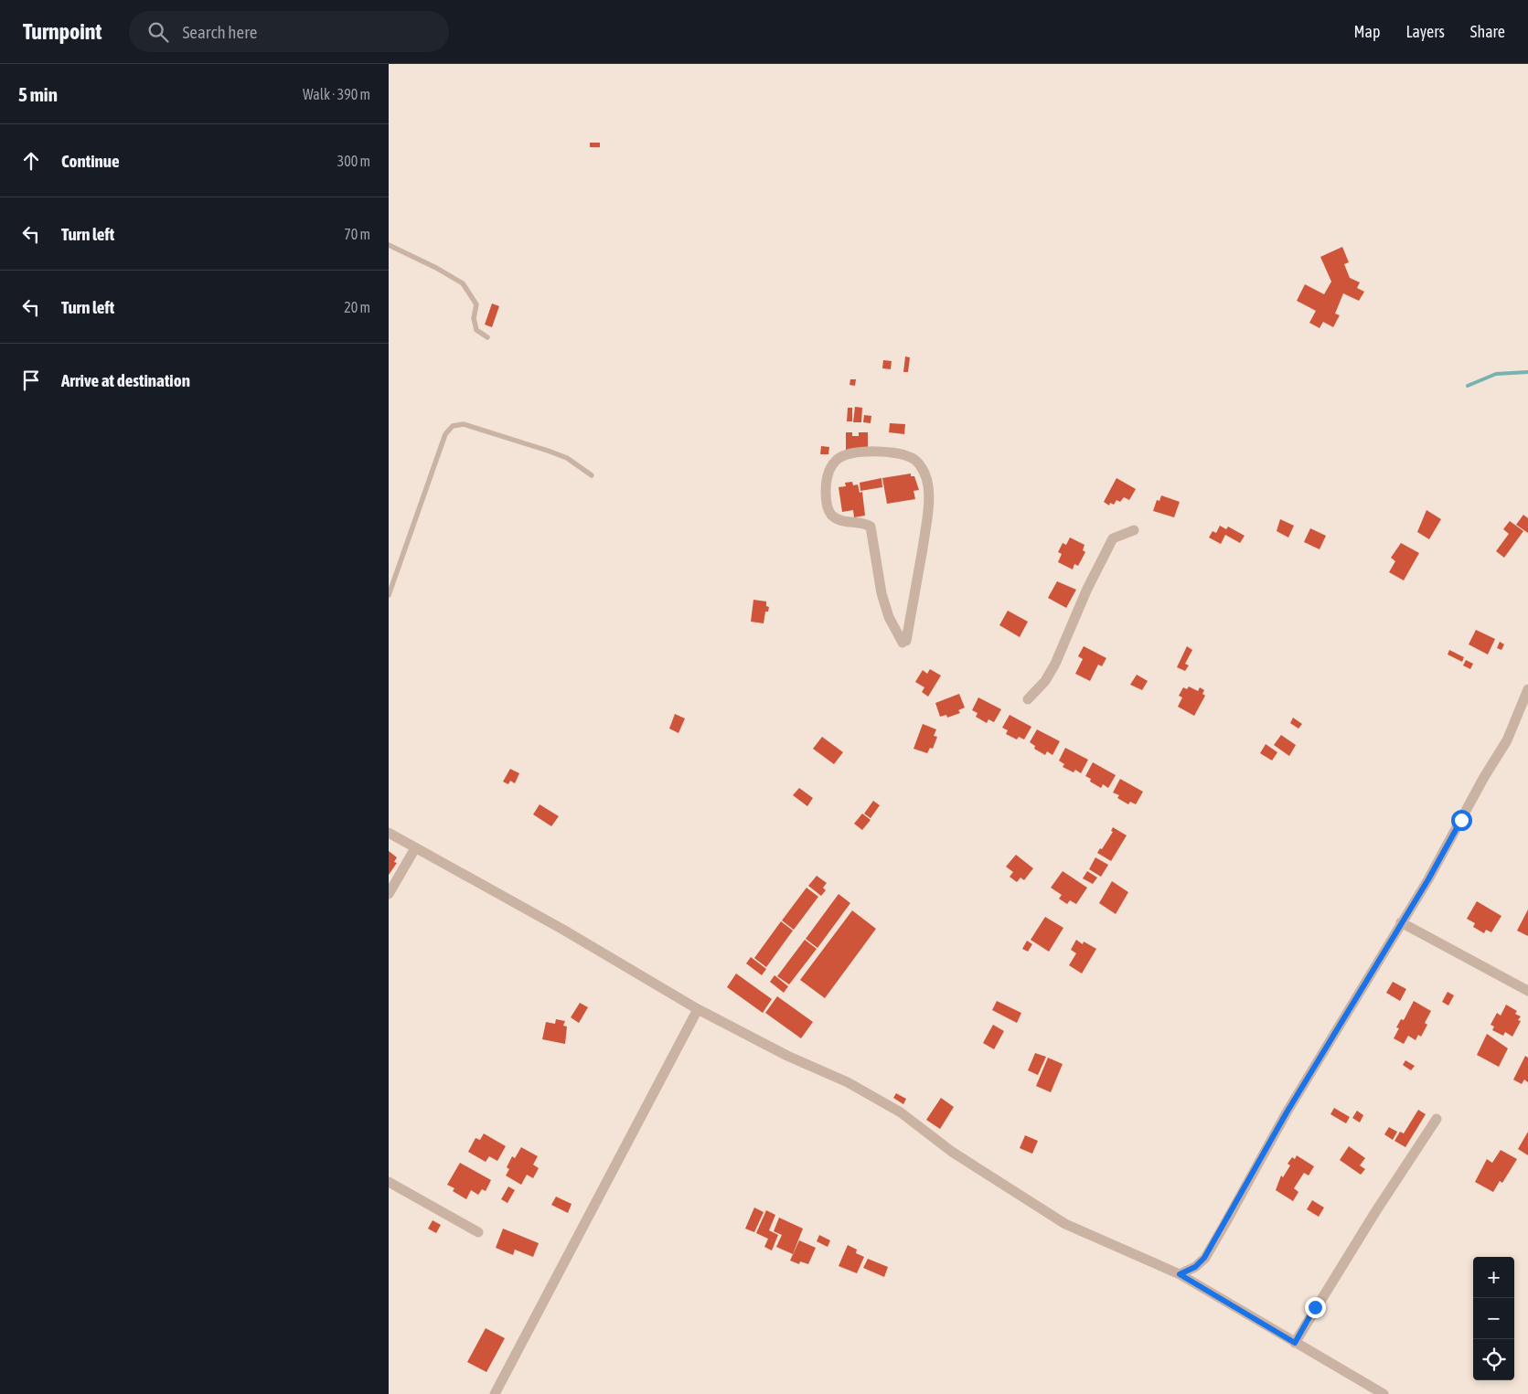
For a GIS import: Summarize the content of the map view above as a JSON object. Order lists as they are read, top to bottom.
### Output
{
  "page": {
    "header": "Turnpoint",
    "search": "Search here",
    "nav": ["Map", "Layers", "Share"],
    "heading": ["5 min", "Walk · 390 m"],
    "list": [
      ["Continue", "300 m"],
      ["Turn left", "70 m"],
      ["Turn left", "20 m"],
      "Arrive at destination"
    ],
    "map_buttons": ["+", "−"]
  }
}
